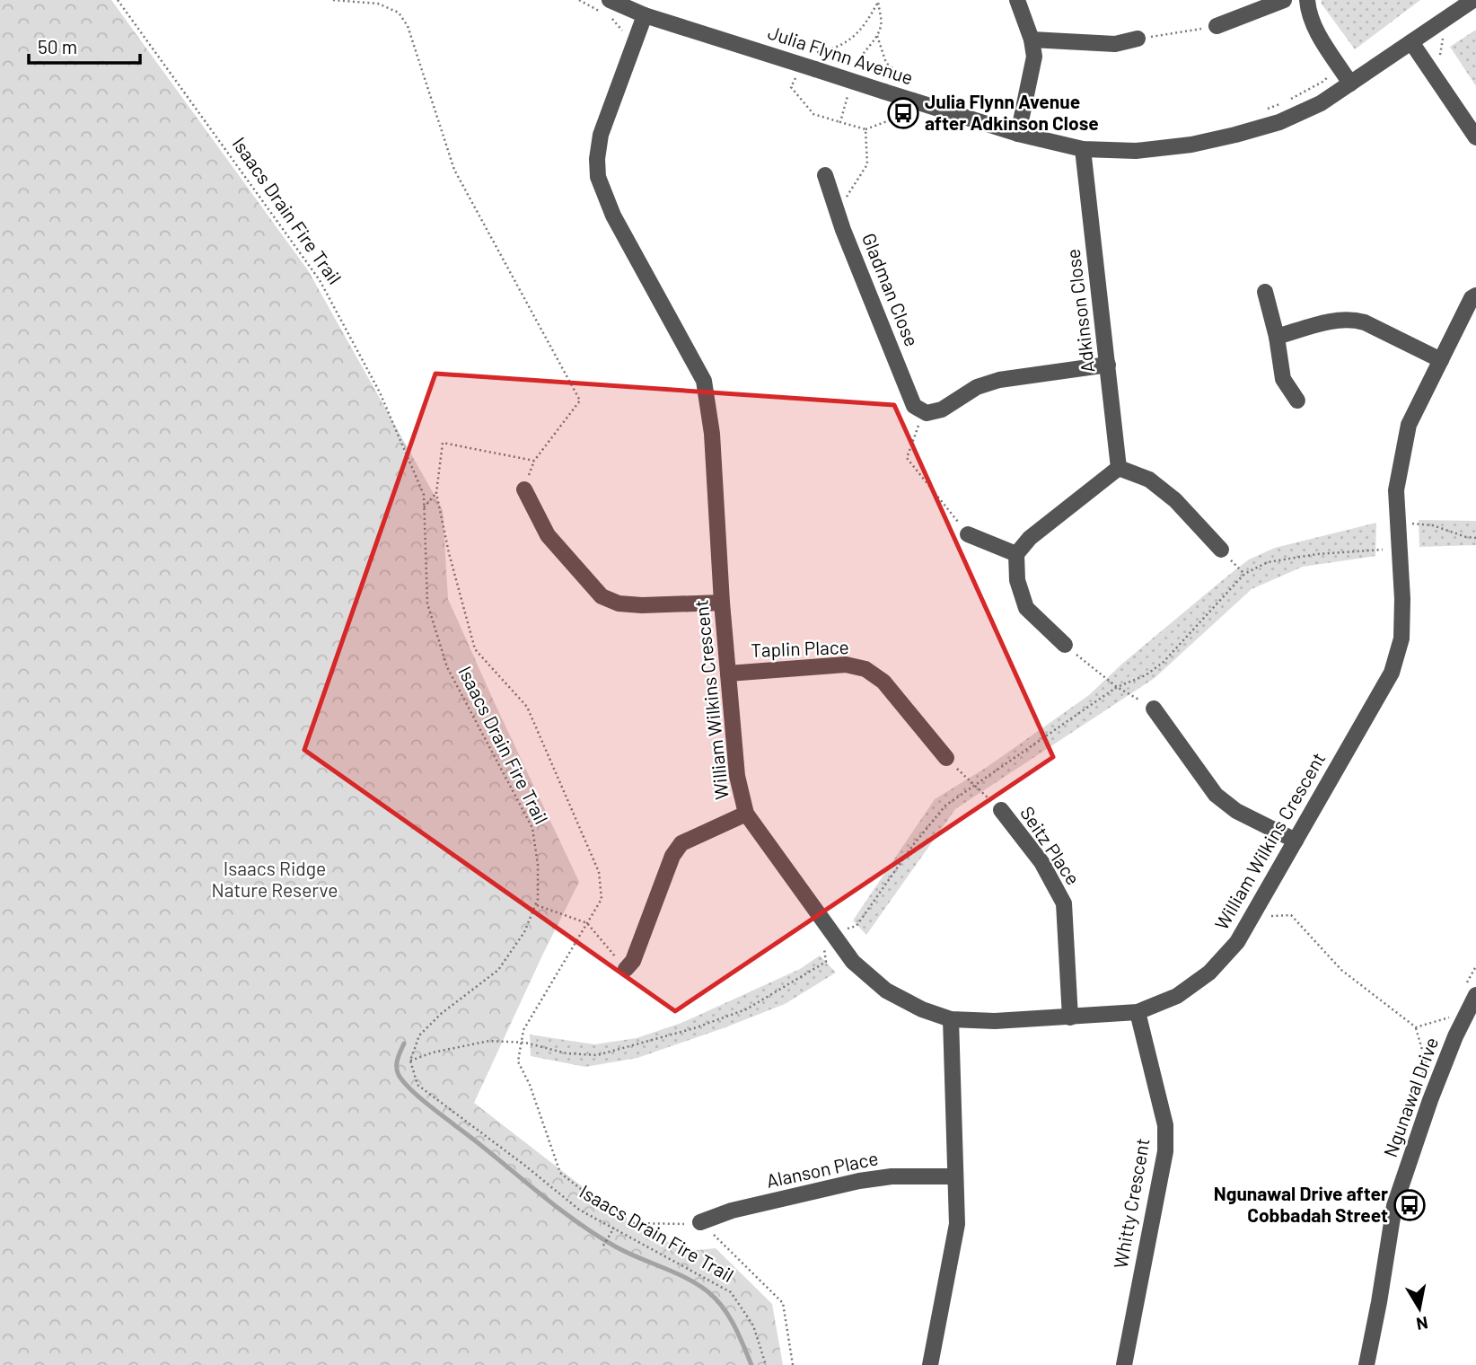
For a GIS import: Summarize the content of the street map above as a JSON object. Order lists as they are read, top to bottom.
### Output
{
  "streets": {
    "street": [
      "Julia Flynn Avenue",
      "Gladman Close",
      "Adkinson Close",
      "Taplin Place",
      "William Wilkins Crescent",
      "Seitz Place",
      "Ngunawal Drive",
      "Alanson Place",
      "Whitty Crescent"
    ],
    "path": ["Isaacs Drain Fire Trail"]
  },
  "crossings": [
    ["Julia Flynn Avenue", "Adkinson Close"],
    ["Julia Flynn Avenue", "William Wilkins Crescent"],
    ["Taplin Place", "William Wilkins Crescent"],
    ["William Wilkins Crescent", "Seitz Place"],
    ["William Wilkins Crescent", "Whitty Crescent"]
  ],
  "parks": ["Isaacs Ridge Nature Reserve"],
  "places": {
    "bus stop": ["Julia Flynn Avenue after Adkinson Close", "Ngunawal Drive after Cobbadah Street"]
  },
  "scale_bar": "50 m",
  "north": "bottom"
}
